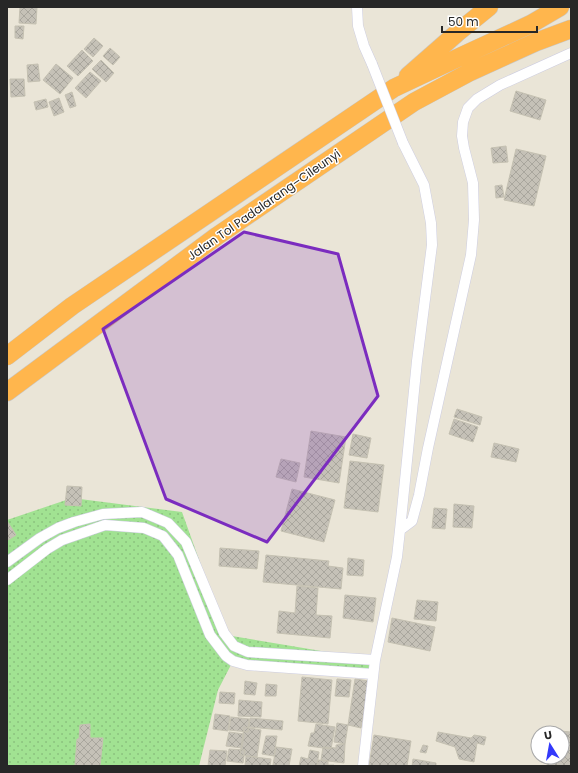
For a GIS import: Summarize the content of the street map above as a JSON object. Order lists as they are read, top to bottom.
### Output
{
  "streets": {
    "highway": ["Jalan Tol Padalarang–Cileunyi"]
  },
  "scale_bar": "50 m",
  "north": "top"
}
